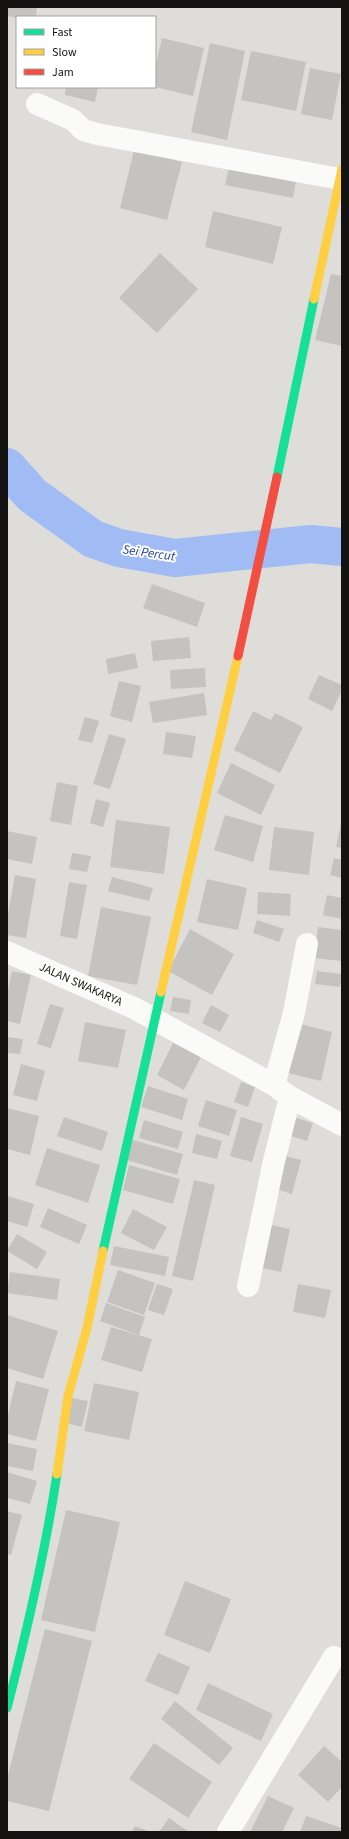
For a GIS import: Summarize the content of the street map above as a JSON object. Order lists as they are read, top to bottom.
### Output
{
  "streets": {
    "street": ["JALAN SWAKARYA"]
  },
  "water": ["Sei Percut"],
  "legend": ["Fast", "Slow", "Jam"]
}
